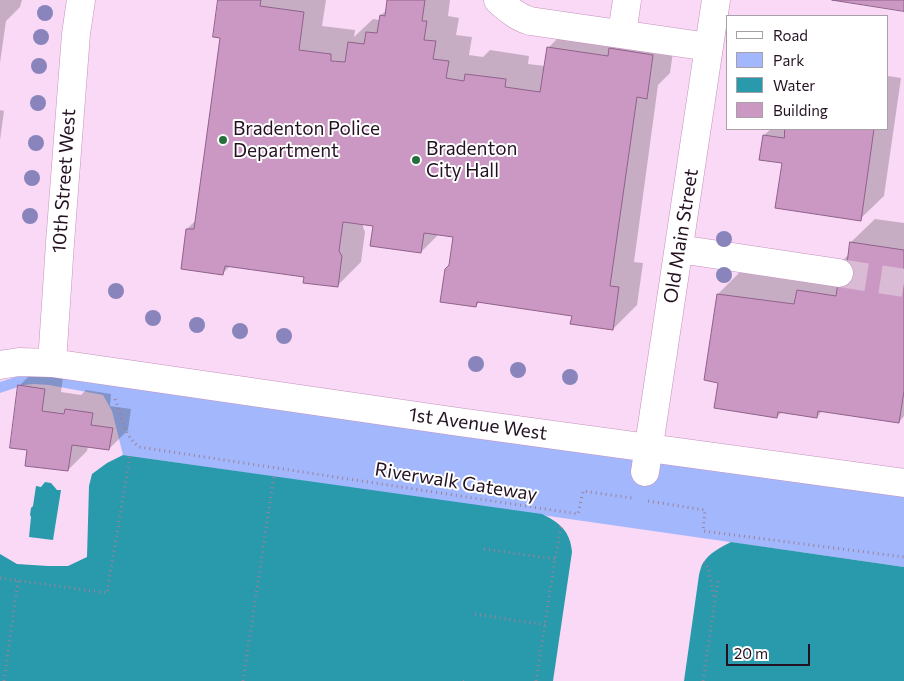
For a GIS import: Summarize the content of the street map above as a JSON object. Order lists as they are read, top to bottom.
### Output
{
  "streets": {
    "street": ["10th Street West", "Old Main Street", "1st Avenue West"],
    "path": ["Riverwalk Gateway"]
  },
  "crossings": [
    ["10th Street West", "1st Avenue West"],
    ["Old Main Street", "1st Avenue West"]
  ],
  "places": ["Bradenton Police Department", "Bradenton City Hall"],
  "legend": [
    "Road",
    "Park",
    "Water",
    "Building"
  ],
  "scale_bar": "20 m"
}
